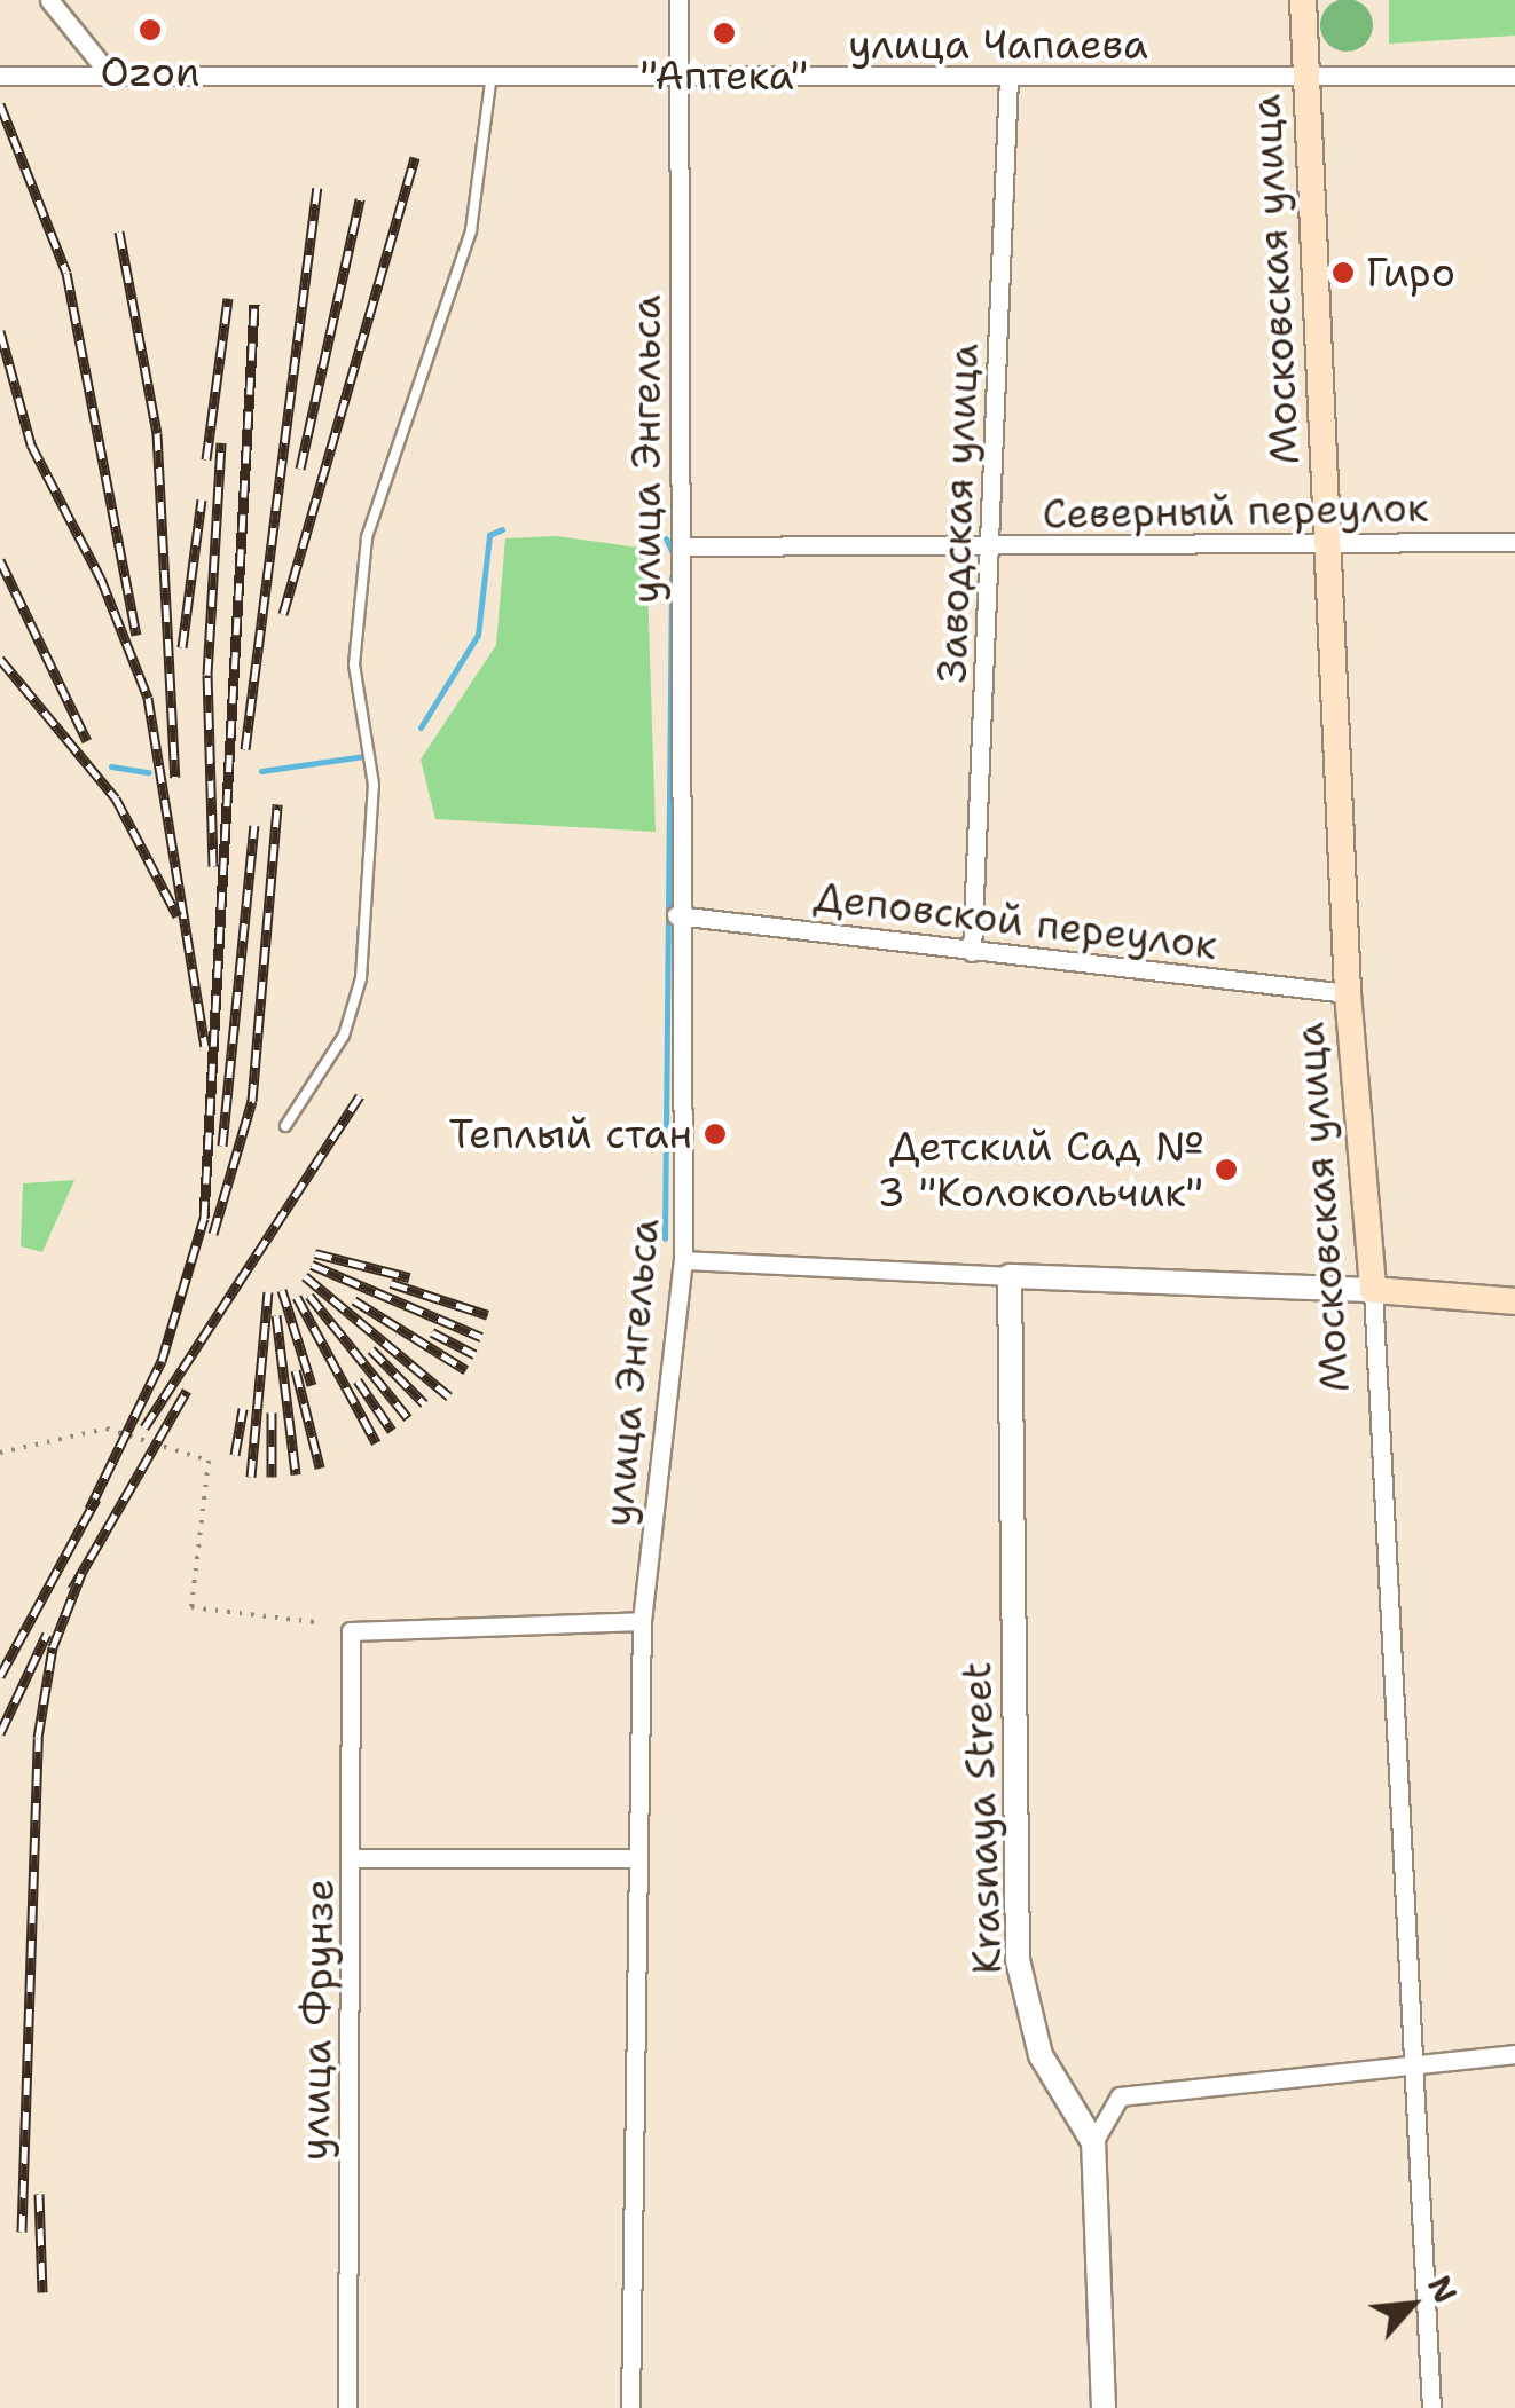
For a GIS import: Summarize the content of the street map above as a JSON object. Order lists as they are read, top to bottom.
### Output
{
  "streets": {
    "main road": ["Московская улица"],
    "street": [
      "улица Чапаева",
      "улица Энгельса",
      "Северный переулок",
      "Заводская улица",
      "Деповской переулок",
      "Krasnaya Street",
      "улица Фрунзе"
    ]
  },
  "crossings": [
    ["улица Чапаева", "Московская улица"],
    ["улица Чапаева", "улица Энгельса"],
    ["улица Чапаева", "Заводская улица"],
    ["Московская улица", "Северный переулок"],
    ["Московская улица", "Деповской переулок"],
    ["улица Энгельса", "Северный переулок"],
    ["улица Энгельса", "Деповской переулок"],
    ["улица Энгельса", "улица Фрунзе"],
    ["Северный переулок", "Заводская улица"],
    ["Заводская улица", "Деповской переулок"]
  ],
  "places": [
    "Ozon",
    "\"Аптека\"",
    "Гиро",
    "Теплый стан",
    "Детский Сад № 3 \"Колокольчик\""
  ],
  "north": "top right"
}
